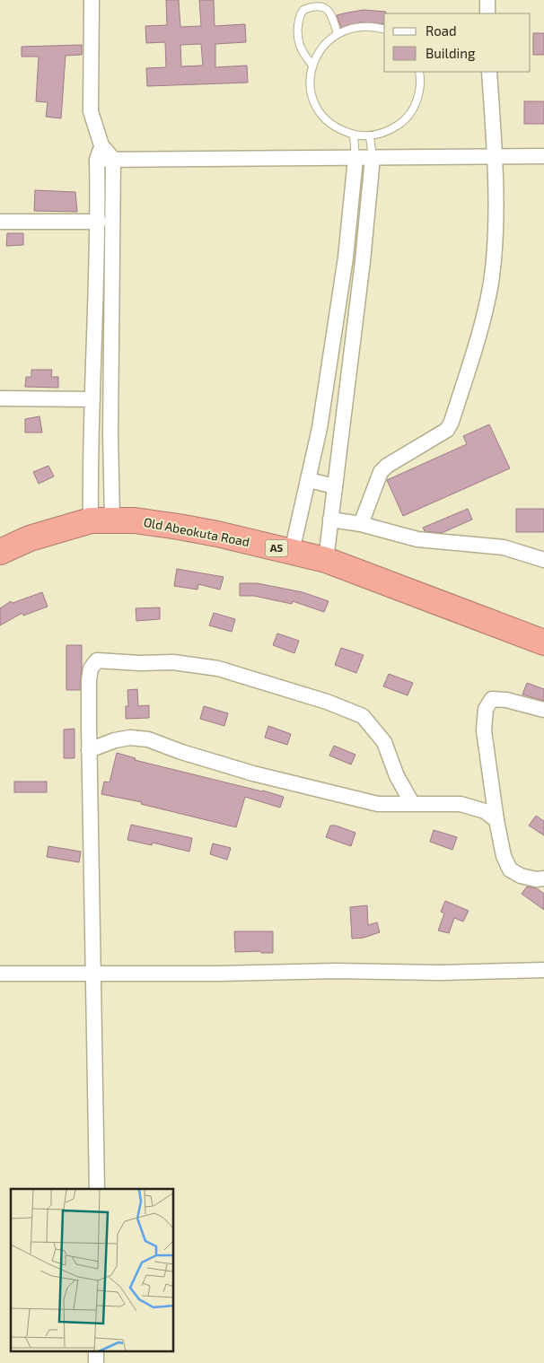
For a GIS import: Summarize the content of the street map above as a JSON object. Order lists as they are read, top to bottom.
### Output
{
  "streets": {
    "highway": ["Old Abeokuta Road", "A5"]
  },
  "legend": ["Road", "Building"]
}
